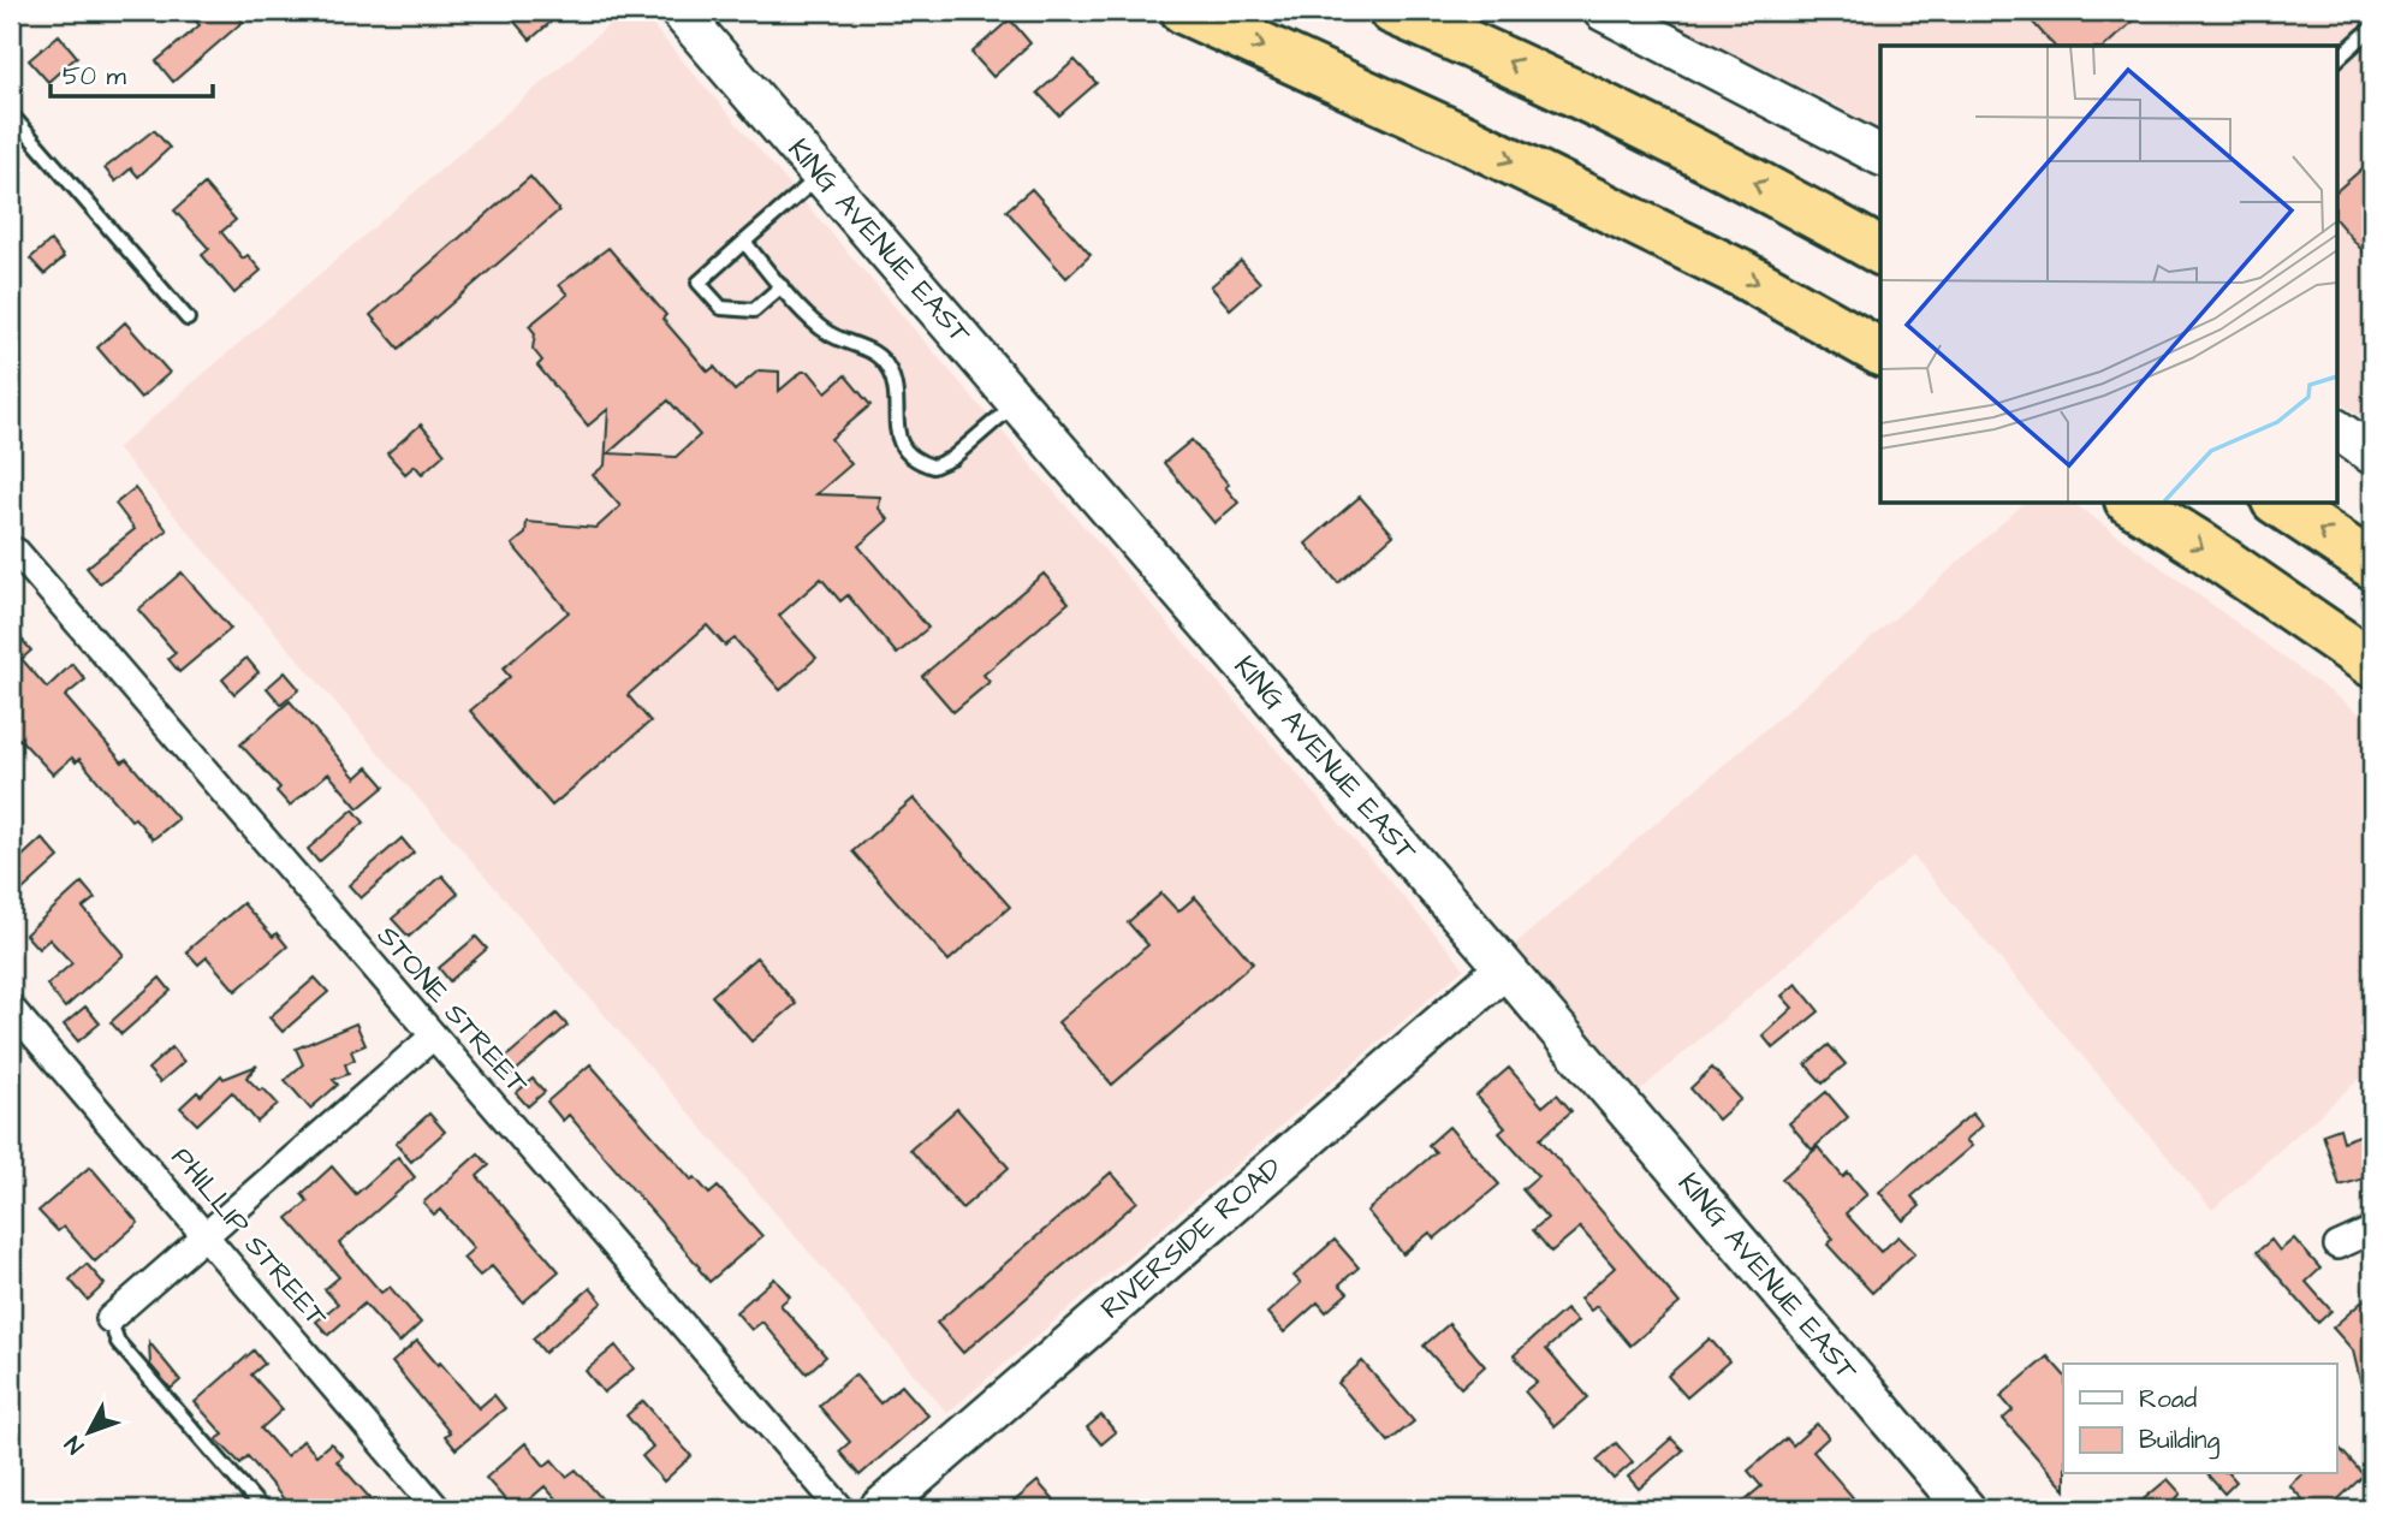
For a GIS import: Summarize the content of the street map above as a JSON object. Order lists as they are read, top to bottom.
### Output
{
  "streets": {
    "main road": ["KING AVENUE EAST", "RIVERSIDE ROAD"],
    "street": ["STONE STREET", "PHILLIP STREET"]
  },
  "crossings": [
    ["KING AVENUE EAST", "RIVERSIDE ROAD"]
  ],
  "legend": ["Road", "Building"],
  "scale_bar": "50 m",
  "north": "bottom left"
}
